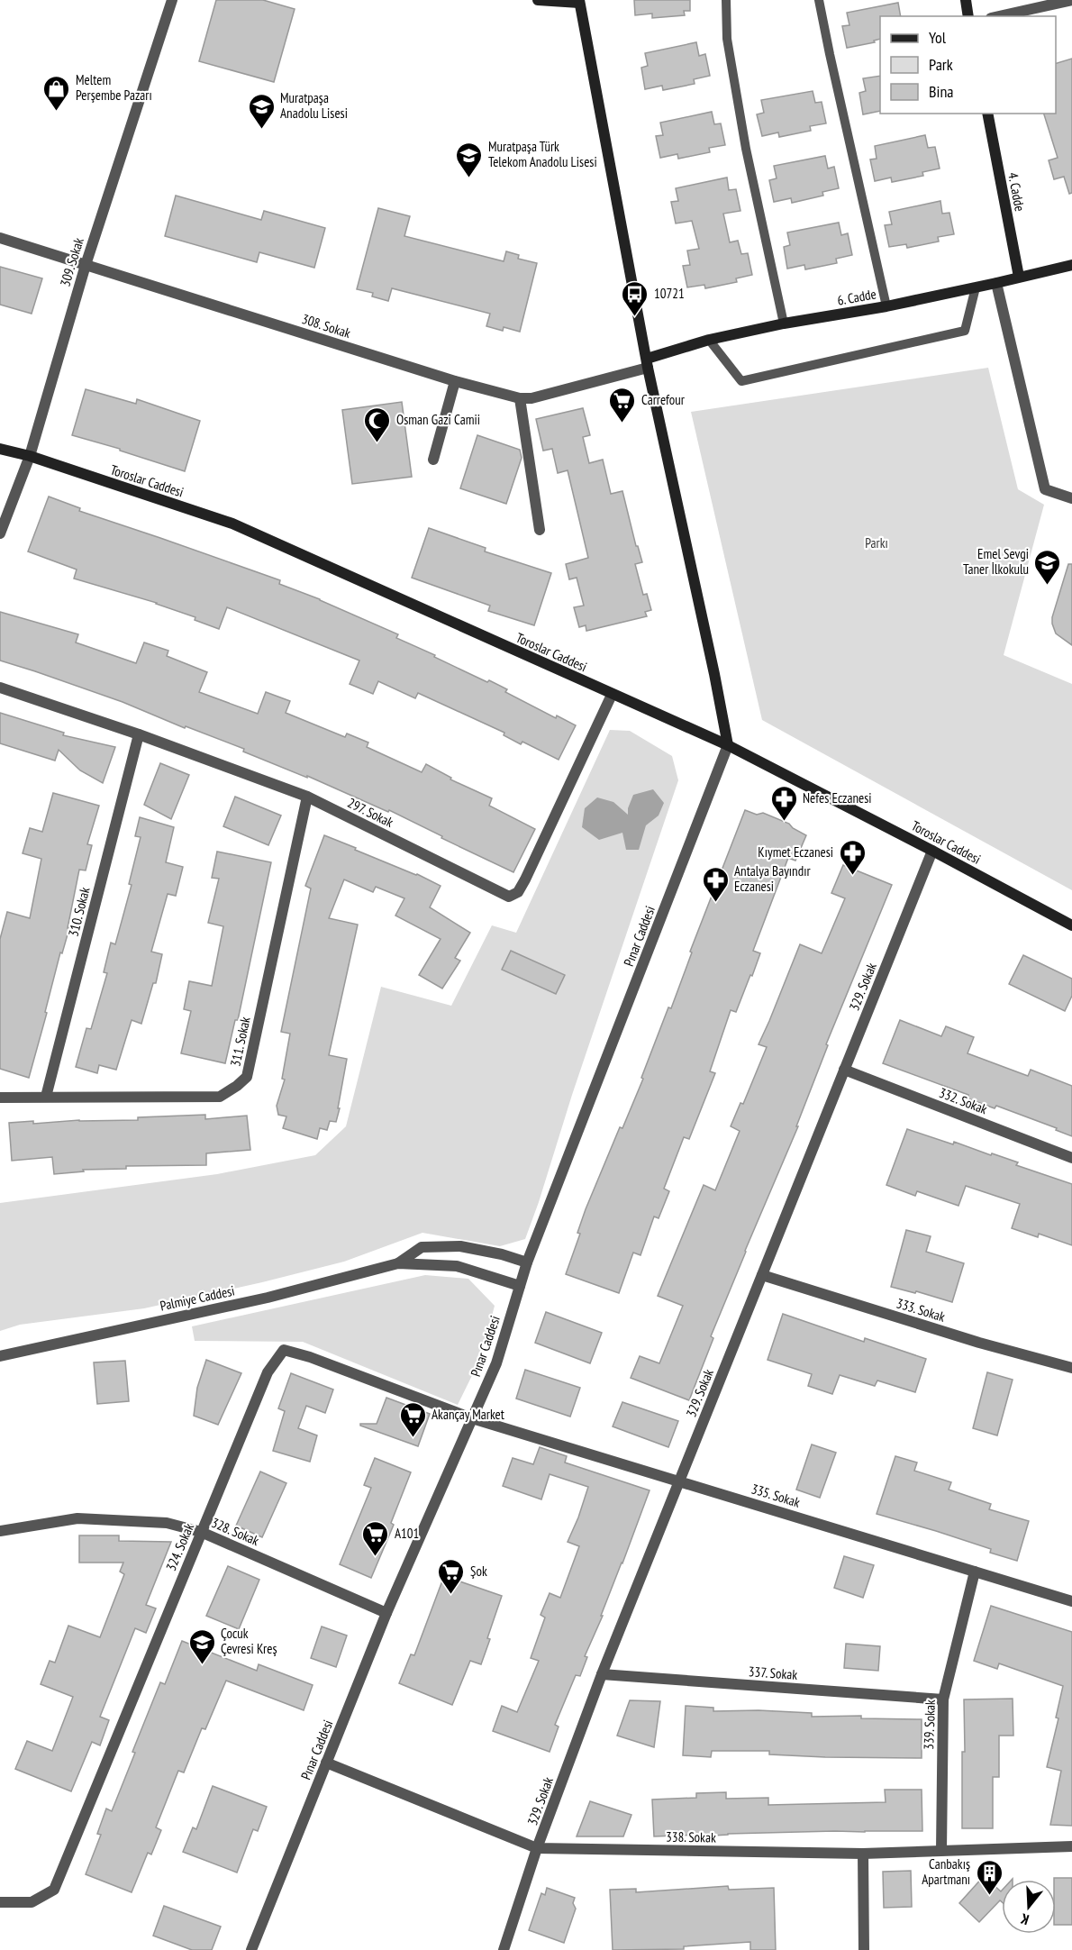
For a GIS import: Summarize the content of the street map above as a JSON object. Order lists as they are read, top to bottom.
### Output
{
  "streets": {
    "main road": ["4. Cadde", "6. Cadde", "Toroslar Caddesi"],
    "street": [
      "309. Sokak",
      "308. Sokak",
      "297. Sokak",
      "310. Sokak",
      "Pınar Caddesi",
      "329. Sokak",
      "311. Sokak",
      "332. Sokak",
      "Palmiye Caddesi",
      "333. Sokak",
      "335. Sokak",
      "328. Sokak",
      "324. Sokak",
      "337. Sokak",
      "339. Sokak",
      "338. Sokak"
    ]
  },
  "crossings": [
    ["4. Cadde", "6. Cadde"],
    ["309. Sokak", "308. Sokak"],
    ["309. Sokak", "Toroslar Caddesi"],
    ["6. Cadde", "308. Sokak"],
    ["Toroslar Caddesi", "297. Sokak"],
    ["Toroslar Caddesi", "Pınar Caddesi"],
    ["Toroslar Caddesi", "329. Sokak"],
    ["297. Sokak", "310. Sokak"],
    ["297. Sokak", "311. Sokak"],
    ["310. Sokak", "311. Sokak"],
    ["Pınar Caddesi", "Palmiye Caddesi"],
    ["Pınar Caddesi", "335. Sokak"],
    ["Pınar Caddesi", "328. Sokak"],
    ["Pınar Caddesi", "324. Sokak"],
    ["Pınar Caddesi", "338. Sokak"],
    ["329. Sokak", "332. Sokak"],
    ["329. Sokak", "333. Sokak"],
    ["329. Sokak", "335. Sokak"],
    ["329. Sokak", "337. Sokak"],
    ["329. Sokak", "338. Sokak"],
    ["335. Sokak", "324. Sokak"],
    ["335. Sokak", "339. Sokak"],
    ["328. Sokak", "324. Sokak"],
    ["337. Sokak", "339. Sokak"],
    ["339. Sokak", "338. Sokak"]
  ],
  "parks": ["Parkı"],
  "places": {
    "shop": ["Meltem Perşembe Pazarı"],
    "school or university": [
      "Muratpaşa Anadolu Lisesi",
      "Muratpaşa Türk Telekom Anadolu Lisesi",
      "Emel Sevgi Taner İlkokulu",
      "Çocuk Çevresi Kreş"
    ],
    "bus stop": ["10721"],
    "supermarket": [
      "Carrefour",
      "Akançay Market",
      "A101",
      "Şok"
    ],
    "mosque": ["Osman Gazi Camii"],
    "pharmacy": ["Nefes Eczanesi", "Kıymet Eczanesi", "Antalya Bayındır Eczanesi"],
    "building": ["Canbakış Apartmanı"]
  },
  "legend": ["Yol", "Park", "Bina"],
  "north": "bottom"
}
